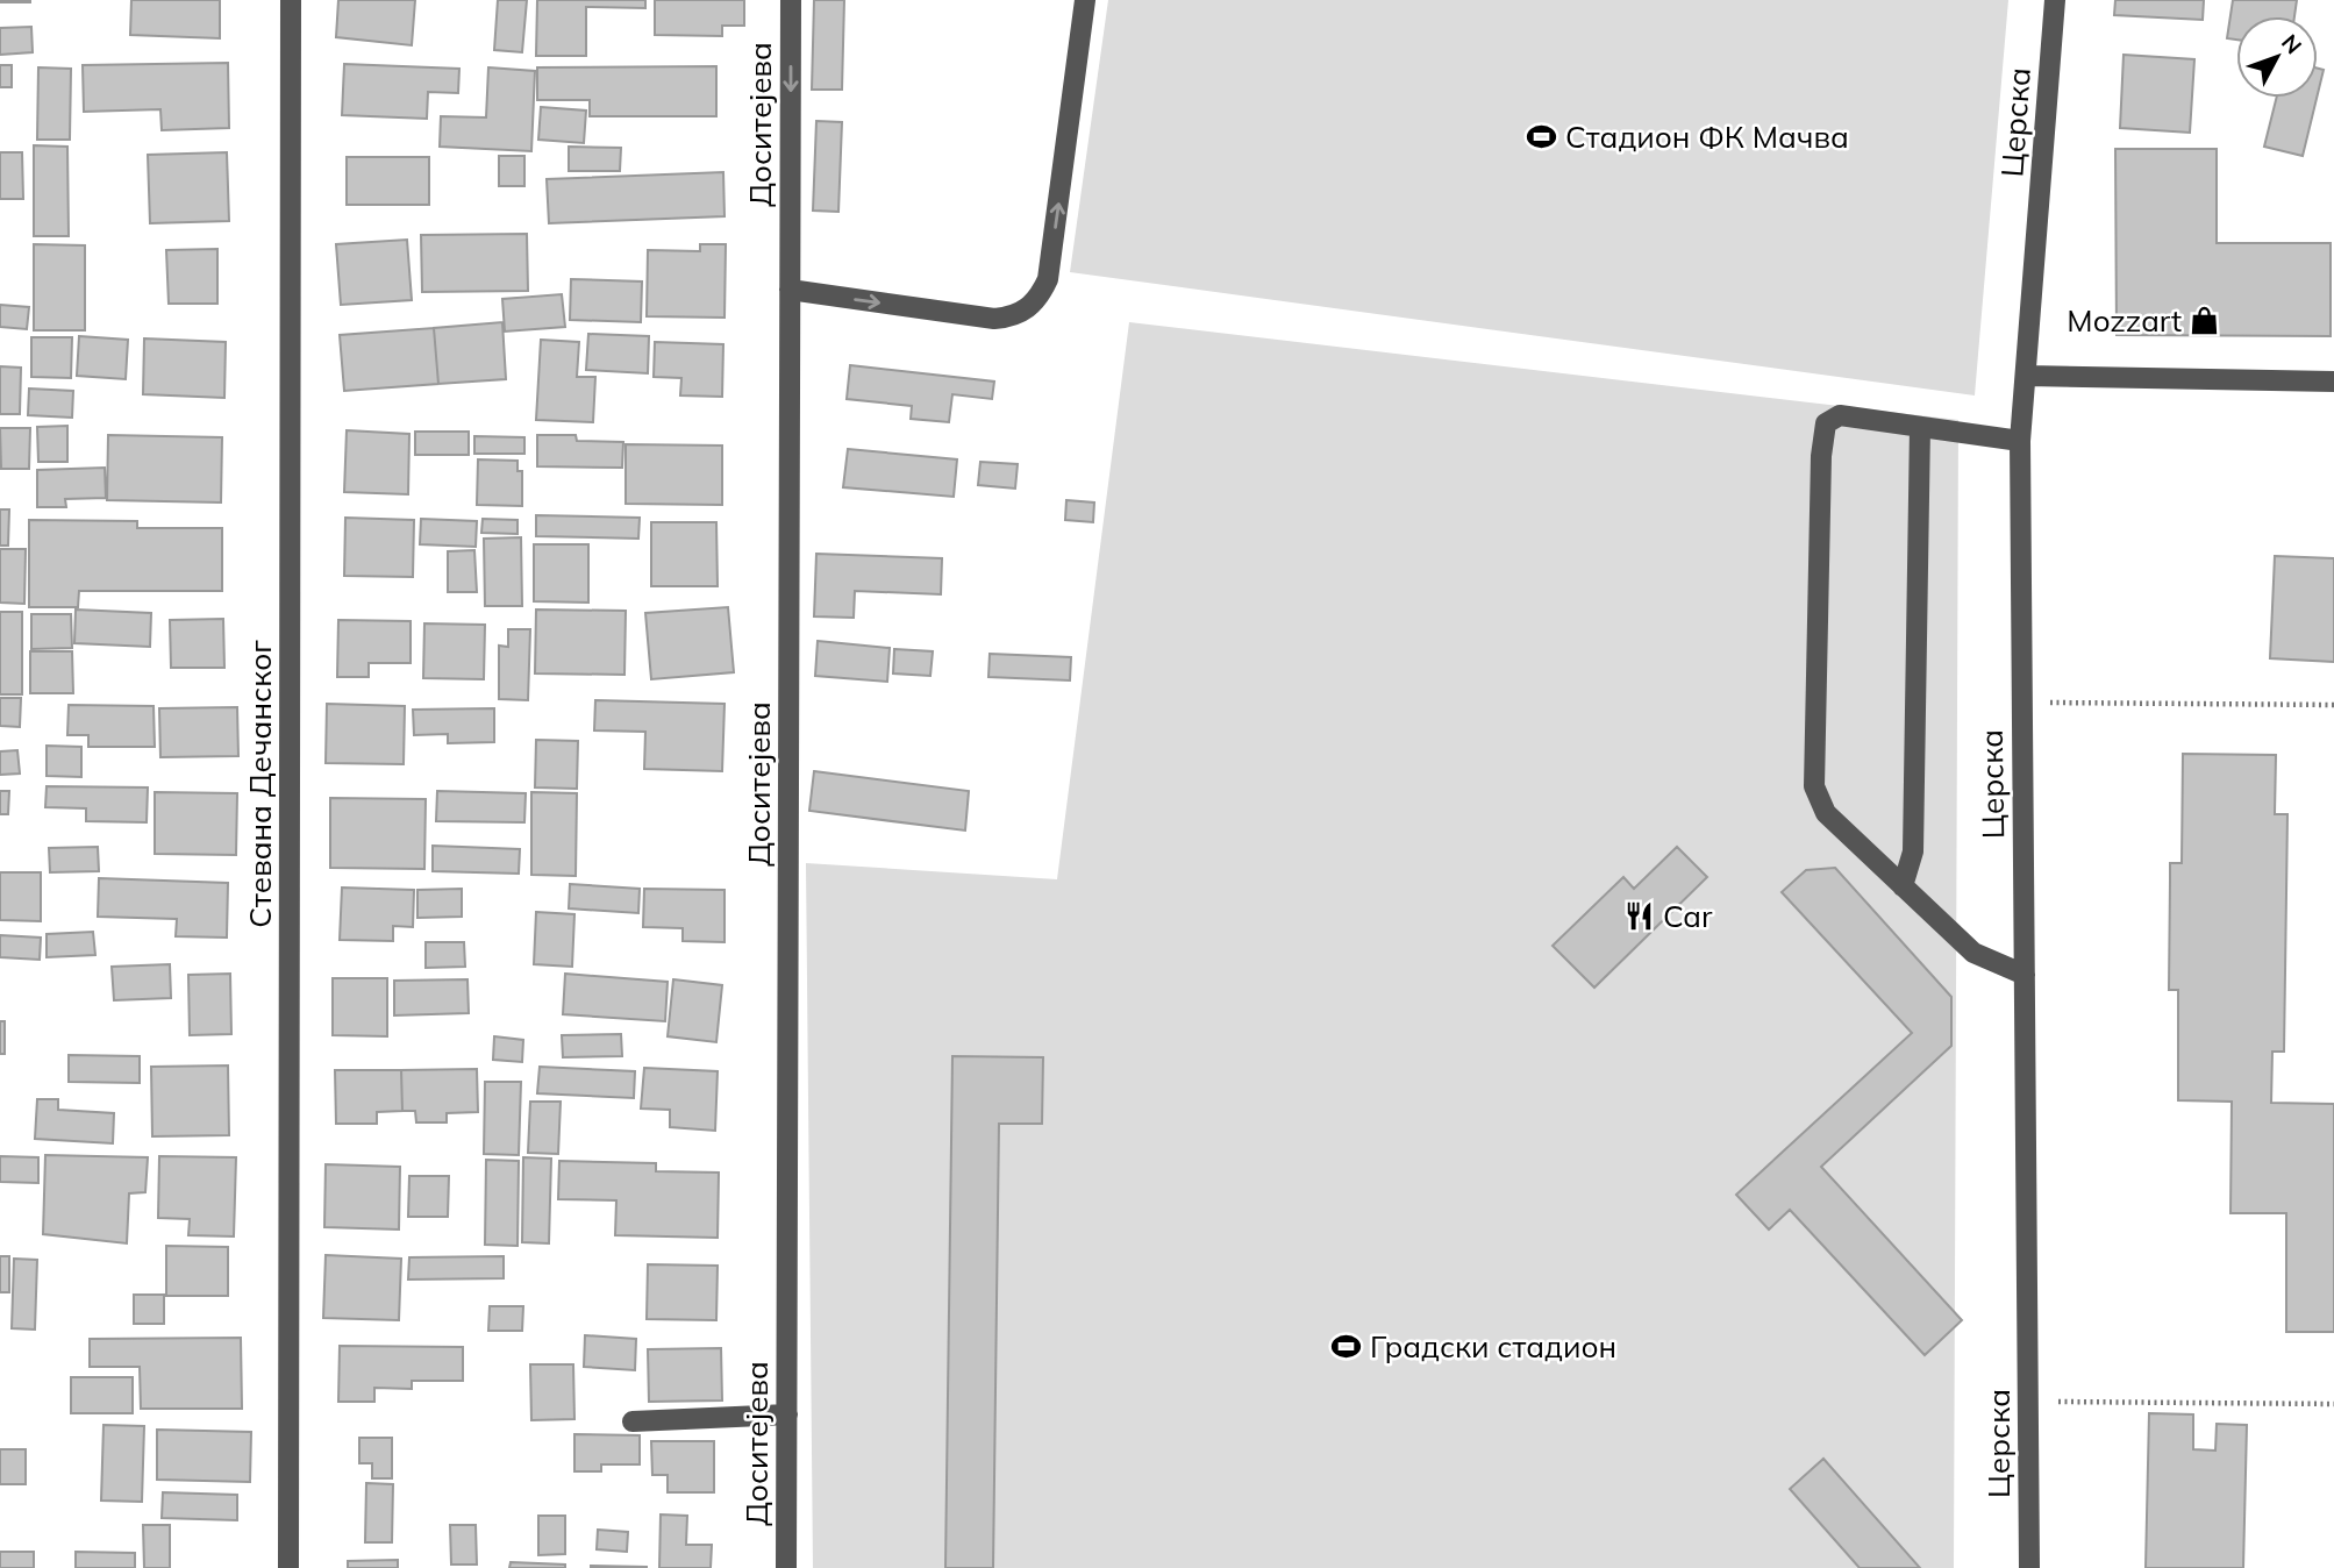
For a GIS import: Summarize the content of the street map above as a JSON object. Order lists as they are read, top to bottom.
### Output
{
  "streets": {
    "street": ["Церска", "Доситејева", "Стевана Дечанског"]
  },
  "places": {
    "sports": ["Стадион ФК Мачва", "Градски стадион"],
    "shop": ["Mozzart"],
    "restaurant": ["Car"]
  },
  "north": "top right"
}
